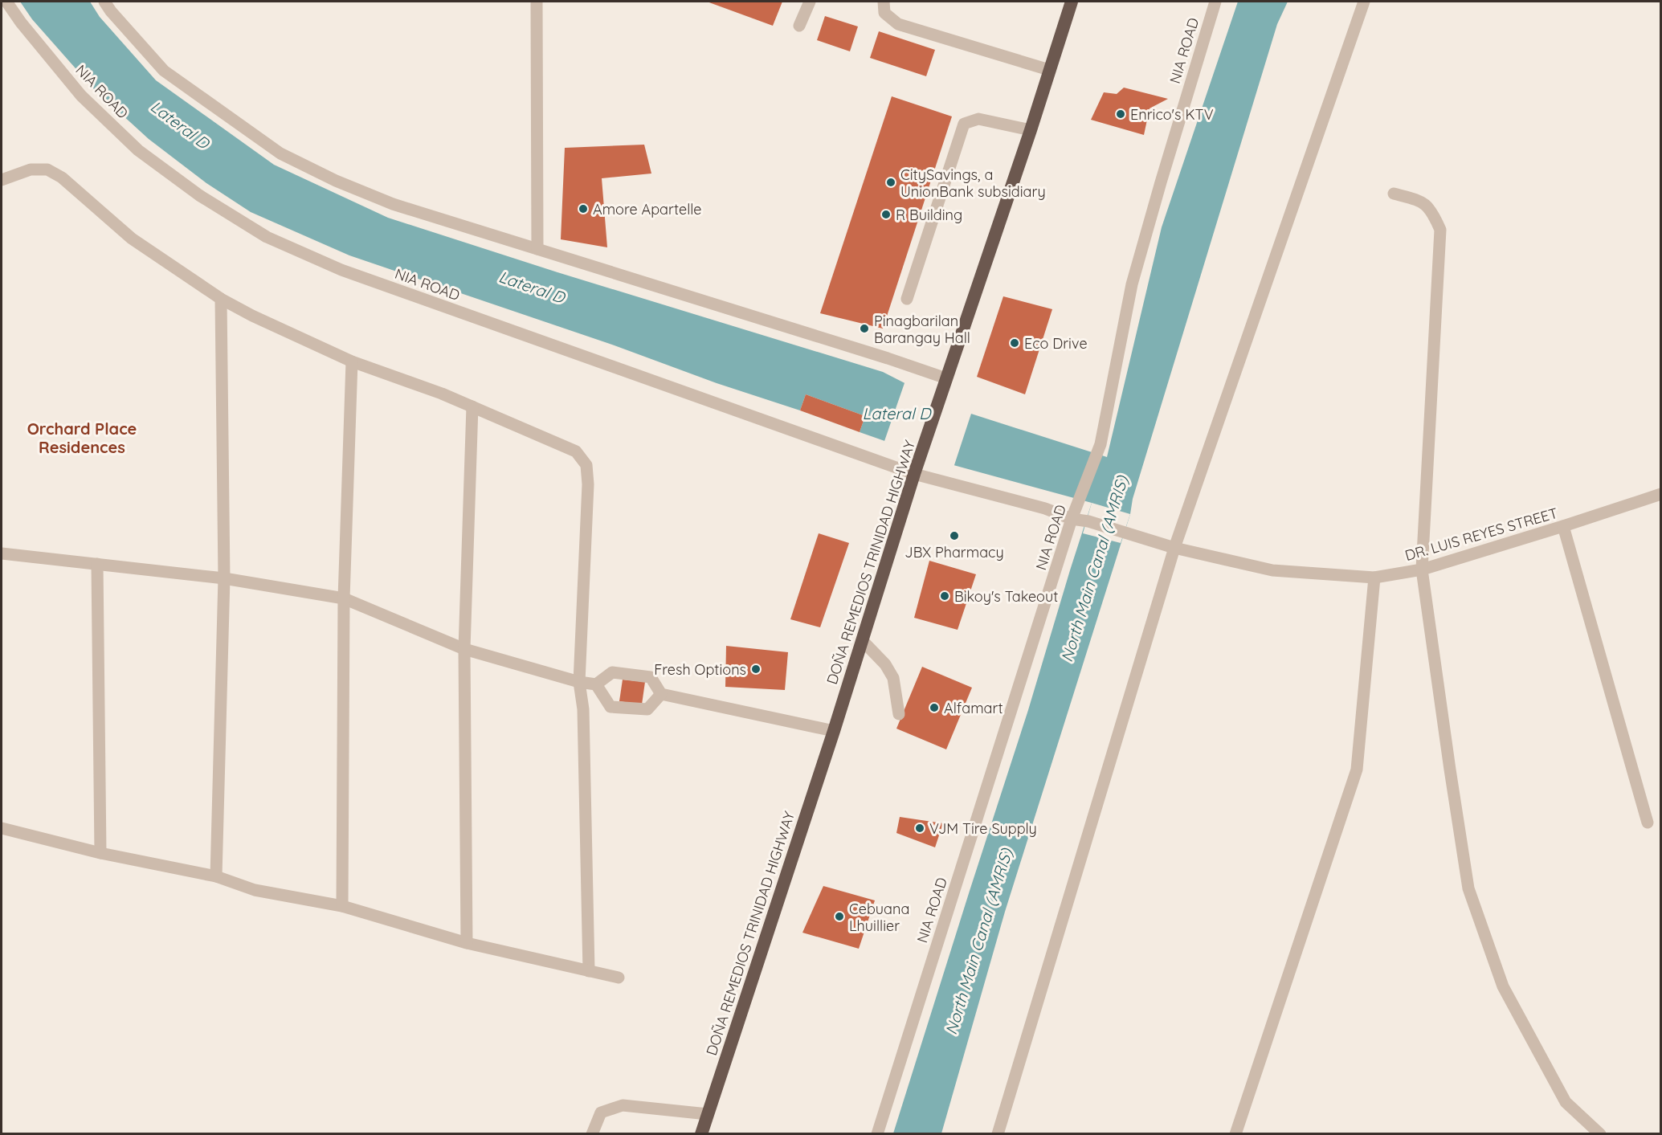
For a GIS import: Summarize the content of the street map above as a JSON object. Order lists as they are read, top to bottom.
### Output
{
  "streets": {
    "highway": ["DOÑA REMEDIOS TRINIDAD HIGHWAY"],
    "street": ["NIA ROAD", "DR. LUIS REYES STREET"]
  },
  "crossings": [
    ["NIA ROAD", "DR. LUIS REYES STREET"],
    ["NIA ROAD", "DOÑA REMEDIOS TRINIDAD HIGHWAY"],
    ["DR. LUIS REYES STREET", "DOÑA REMEDIOS TRINIDAD HIGHWAY"]
  ],
  "districts": ["Orchard Place Residences"],
  "water": ["Lateral D", "North Main Canal (AMRIS)"],
  "places": [
    "Enrico's KTV",
    "CitySavings, a UnionBank subsidiary",
    "Amore Apartelle",
    "R Building",
    "Pinagbarilan Barangay Hall",
    "Eco Drive",
    "JBX Pharmacy",
    "Bikoy's Takeout",
    "Fresh Options",
    "Alfamart",
    "VJM Tire Supply",
    "Cebuana Lhuillier"
  ]
}
